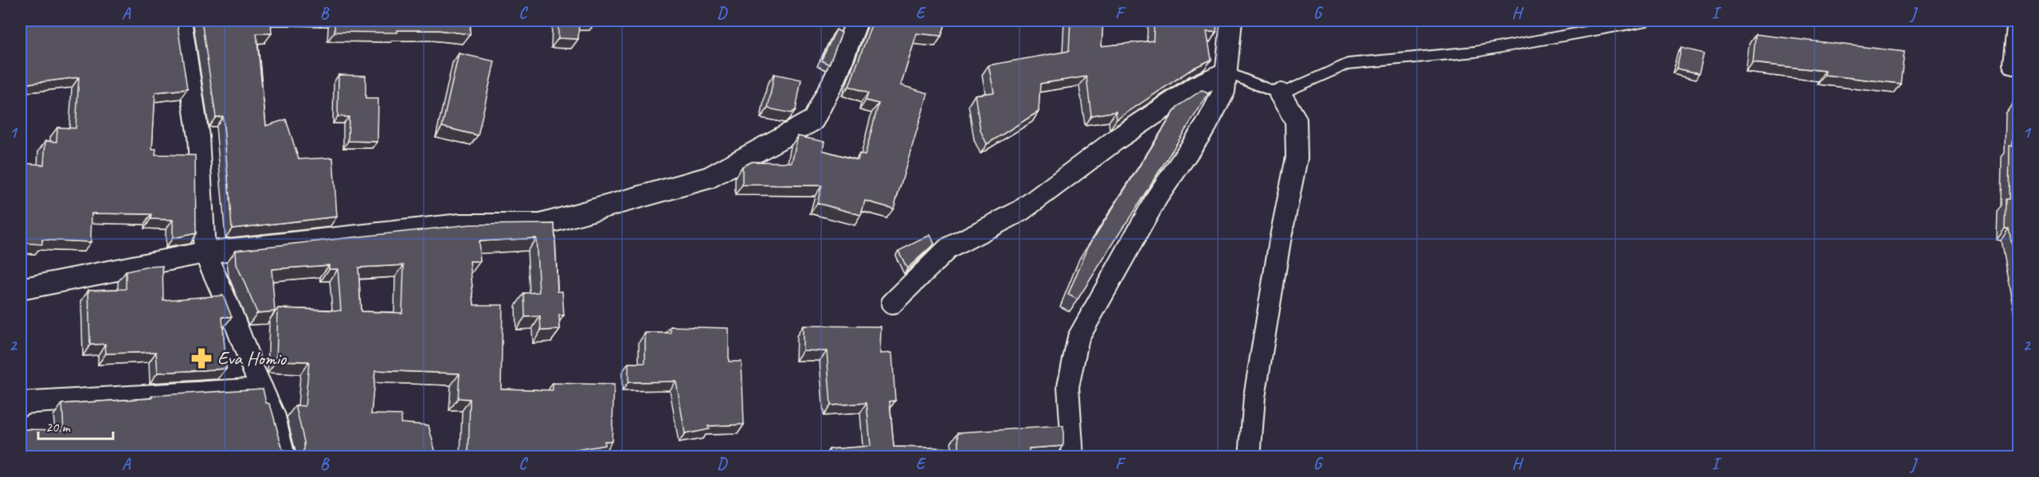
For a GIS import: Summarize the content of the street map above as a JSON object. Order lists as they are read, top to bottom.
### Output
{
  "places": {
    "pharmacy": ["Eva Homio"]
  },
  "scale_bar": "20 m",
  "grid": {
    "columns": [
      "A",
      "B",
      "C",
      "D",
      "E",
      "F",
      "G",
      "H",
      "I",
      "J"
    ],
    "rows": ["1", "2"]
  }
}
